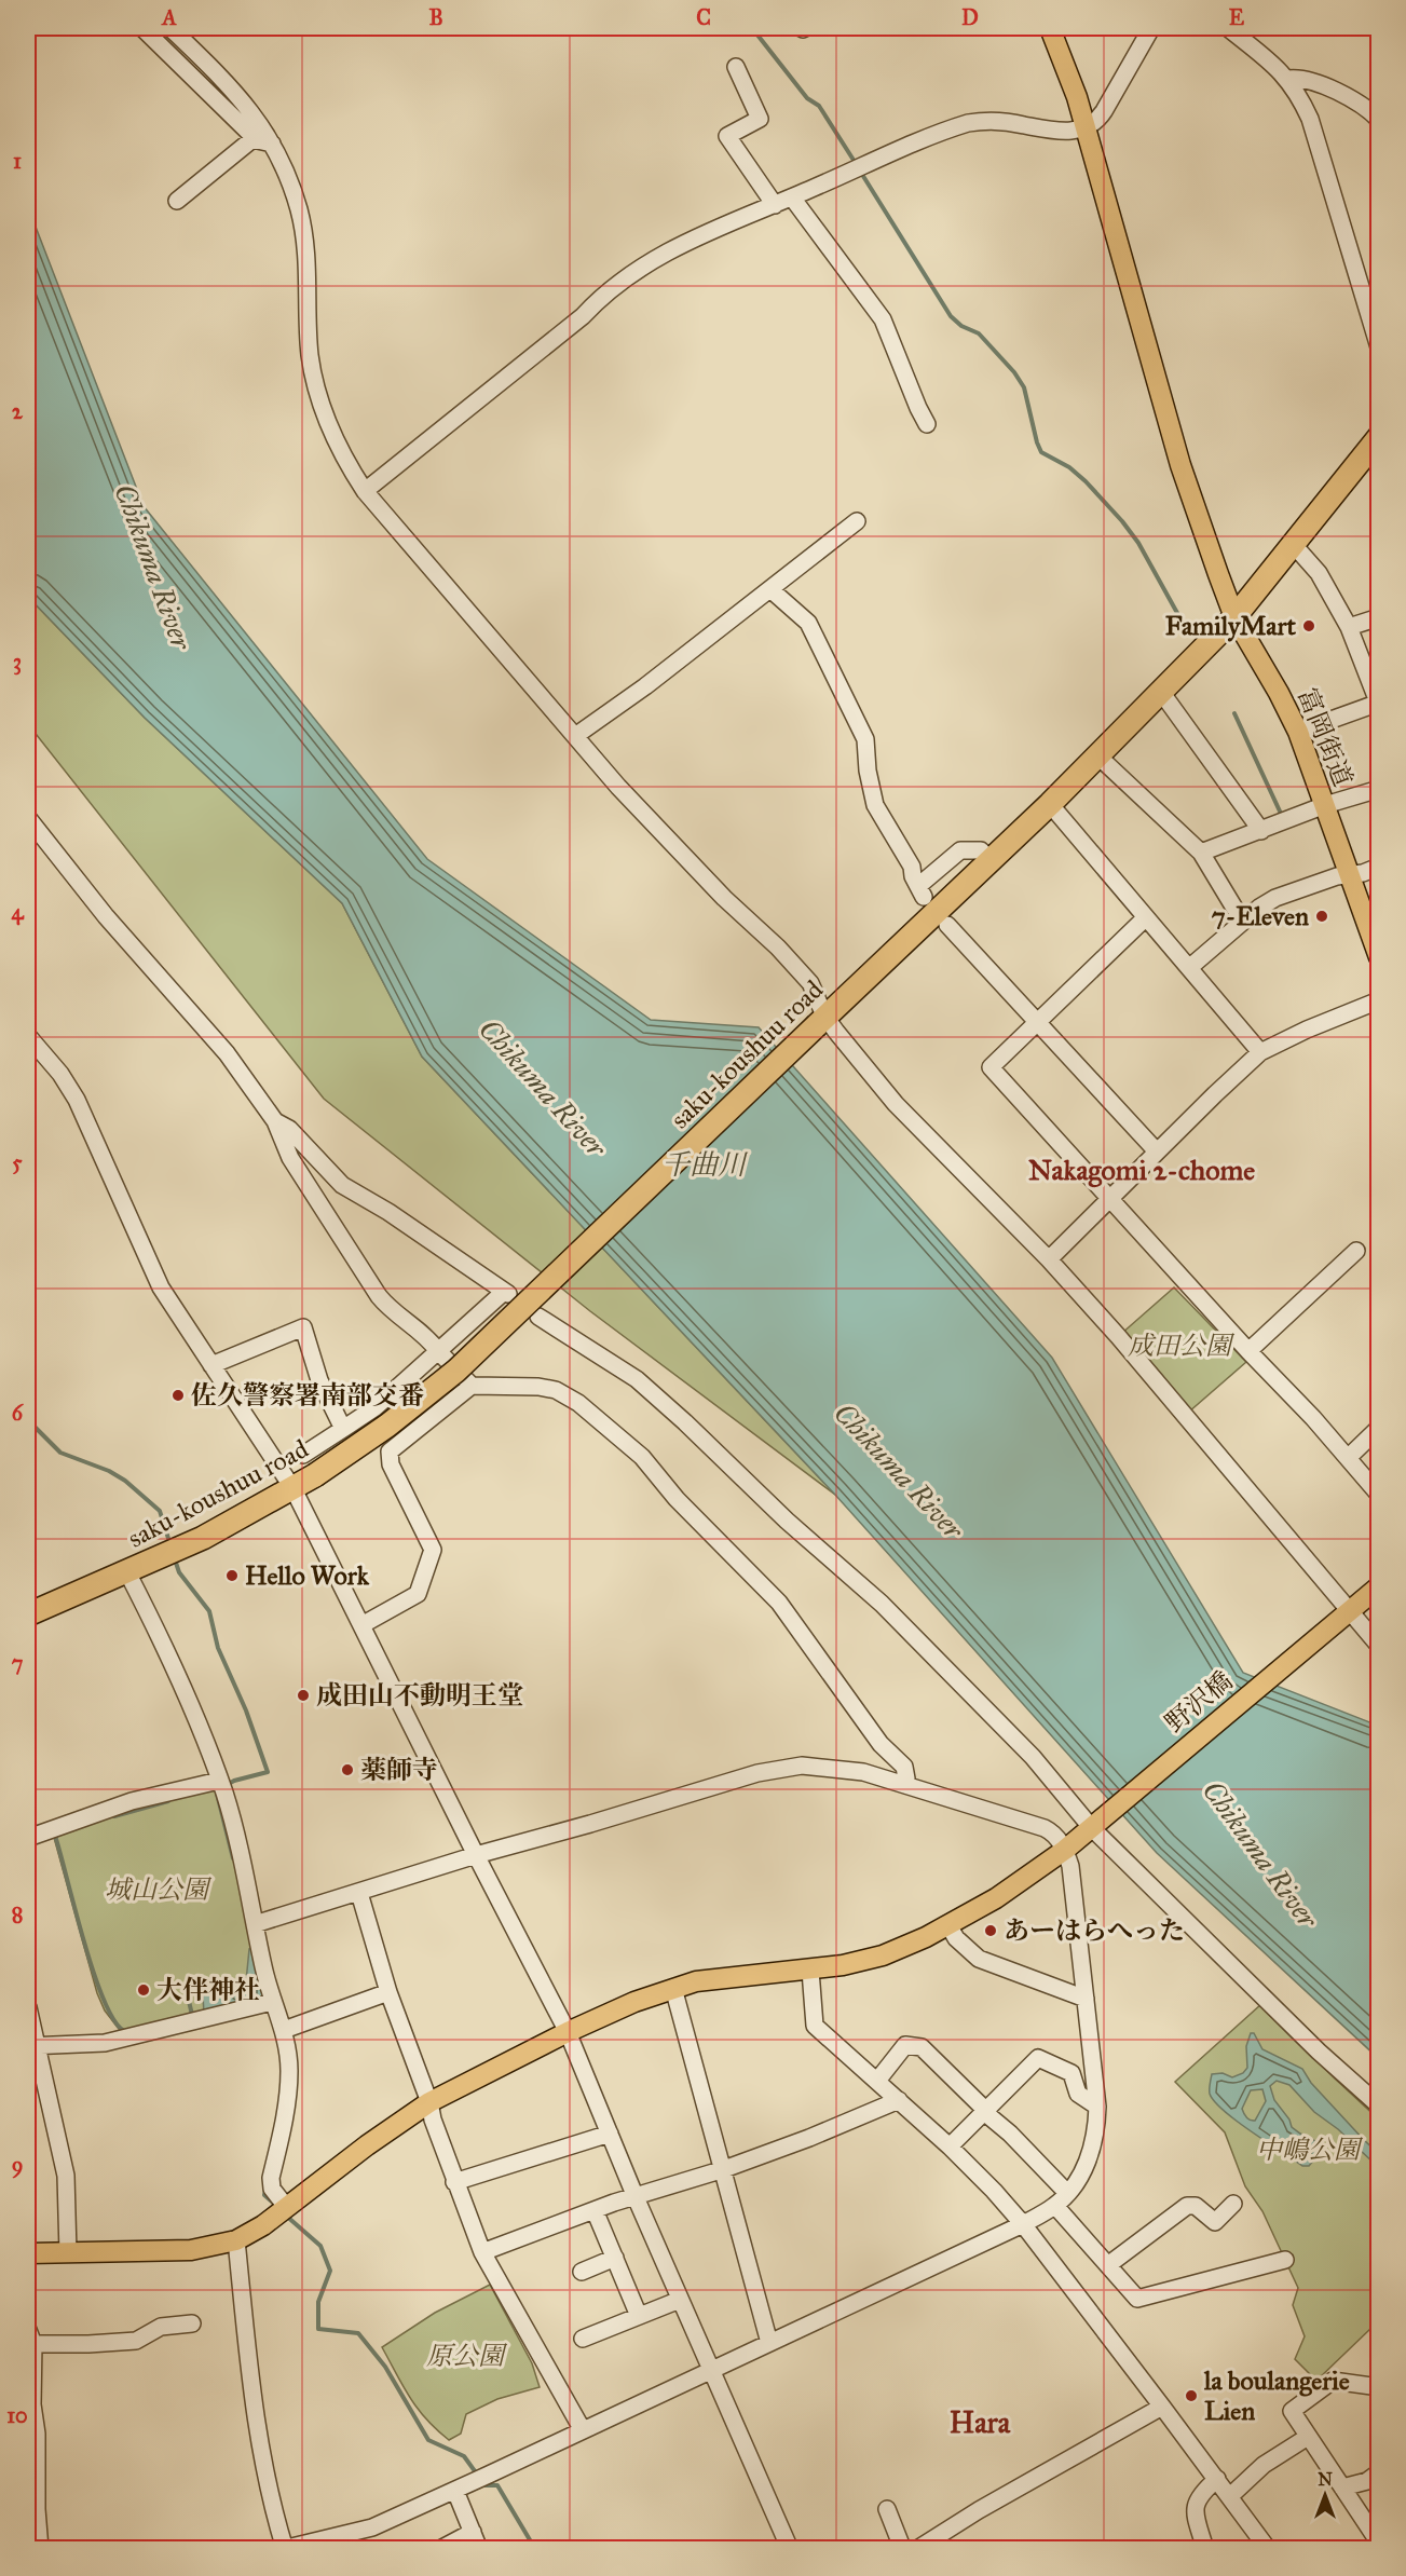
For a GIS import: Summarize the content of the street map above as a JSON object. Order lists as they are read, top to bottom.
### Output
{
  "streets": {
    "highway": ["saku-koushuu road"],
    "main road": ["富岡街道", "野沢橋"]
  },
  "crossings": [
    ["富岡街道", "saku-koushuu road"]
  ],
  "districts": ["Nakagomi 2-chome", "Hara"],
  "water": ["Chikuma River", "千曲川"],
  "parks": [
    "成田公園",
    "城山公園",
    "中嶋公園",
    "原公園"
  ],
  "places": [
    "FamilyMart",
    "7-Eleven",
    "佐久警察署南部交番",
    "Hello Work",
    "成田山不動明王堂",
    "薬師寺",
    "あーはらへった",
    "大伴神社",
    "la boulangerie Lien"
  ],
  "north": "top",
  "grid": {
    "columns": [
      "A",
      "B",
      "C",
      "D",
      "E"
    ],
    "rows": [
      "1",
      "2",
      "3",
      "4",
      "5",
      "6",
      "7",
      "8",
      "9",
      "10"
    ]
  }
}
